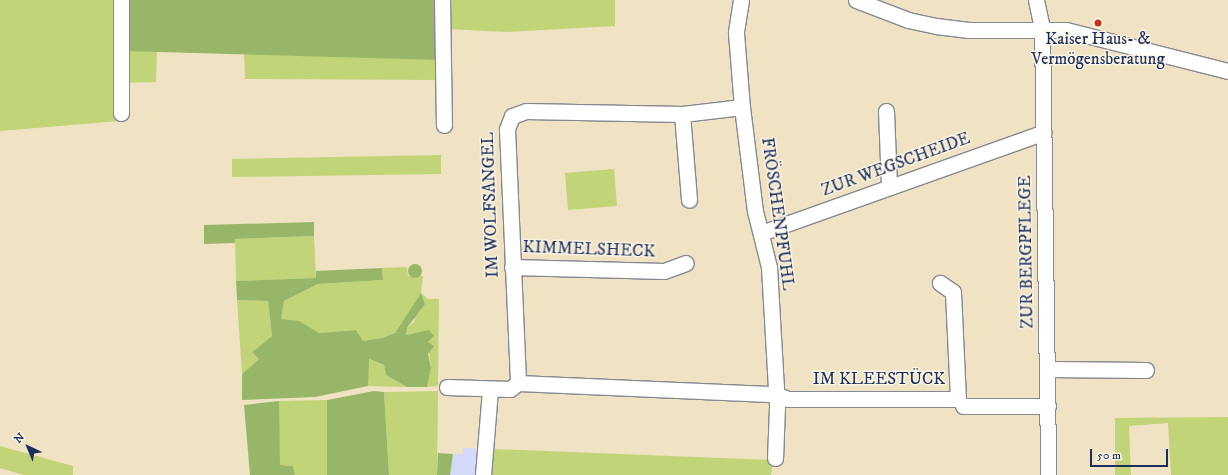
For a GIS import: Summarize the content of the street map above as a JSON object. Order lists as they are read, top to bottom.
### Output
{
  "streets": {
    "street": [
      "ZUR WEGSCHEIDE",
      "IM WOLFSANGEL",
      "FRÖSCHENPFUHL",
      "KIMMELSHECK",
      "ZUR BERGPFLEGE",
      "IM KLEESTÜCK"
    ]
  },
  "crossings": [
    ["ZUR WEGSCHEIDE", "FRÖSCHENPFUHL"],
    ["ZUR WEGSCHEIDE", "ZUR BERGPFLEGE"],
    ["IM WOLFSANGEL", "FRÖSCHENPFUHL"],
    ["IM WOLFSANGEL", "KIMMELSHECK"],
    ["FRÖSCHENPFUHL", "IM KLEESTÜCK"]
  ],
  "places": ["Kaiser Haus- & Vermögensberatung"],
  "scale_bar": "50 m",
  "north": "top left"
}
